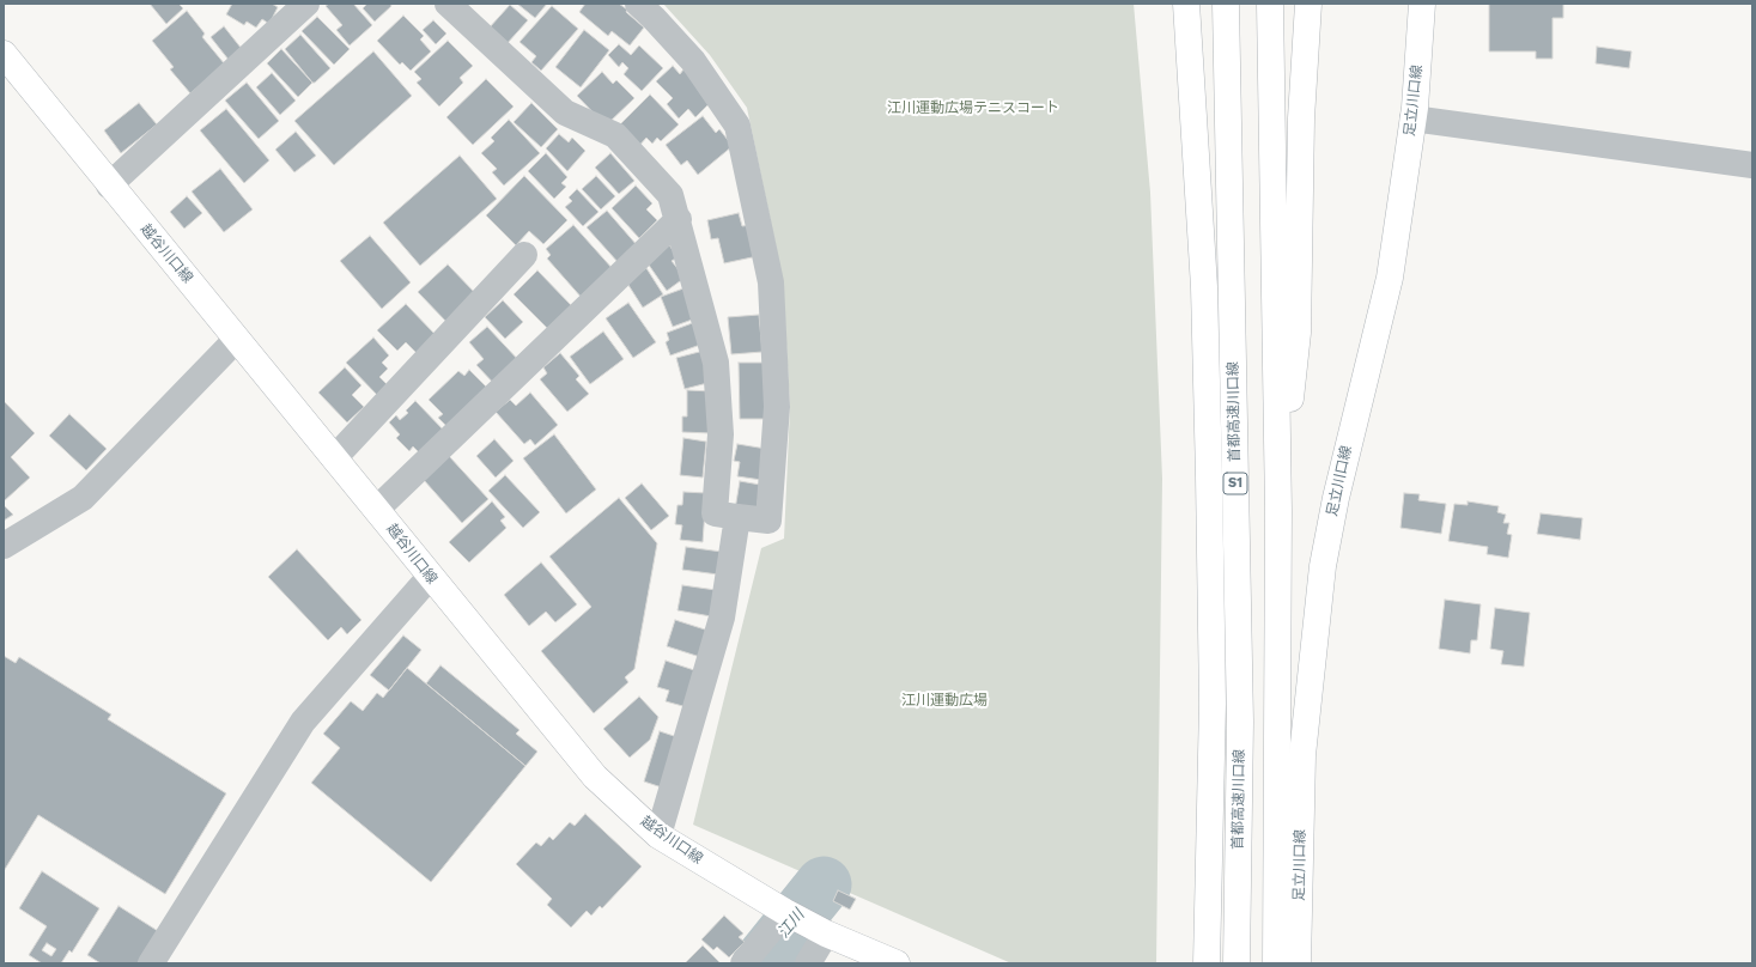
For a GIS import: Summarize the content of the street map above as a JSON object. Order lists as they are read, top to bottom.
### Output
{
  "streets": {
    "main road": [
      "足立川口線",
      "越谷川口線",
      "首都高速川口線",
      "S1"
    ]
  },
  "water": ["江川"],
  "parks": ["江川運動広場テニスコート", "江川運動広場"]
}
